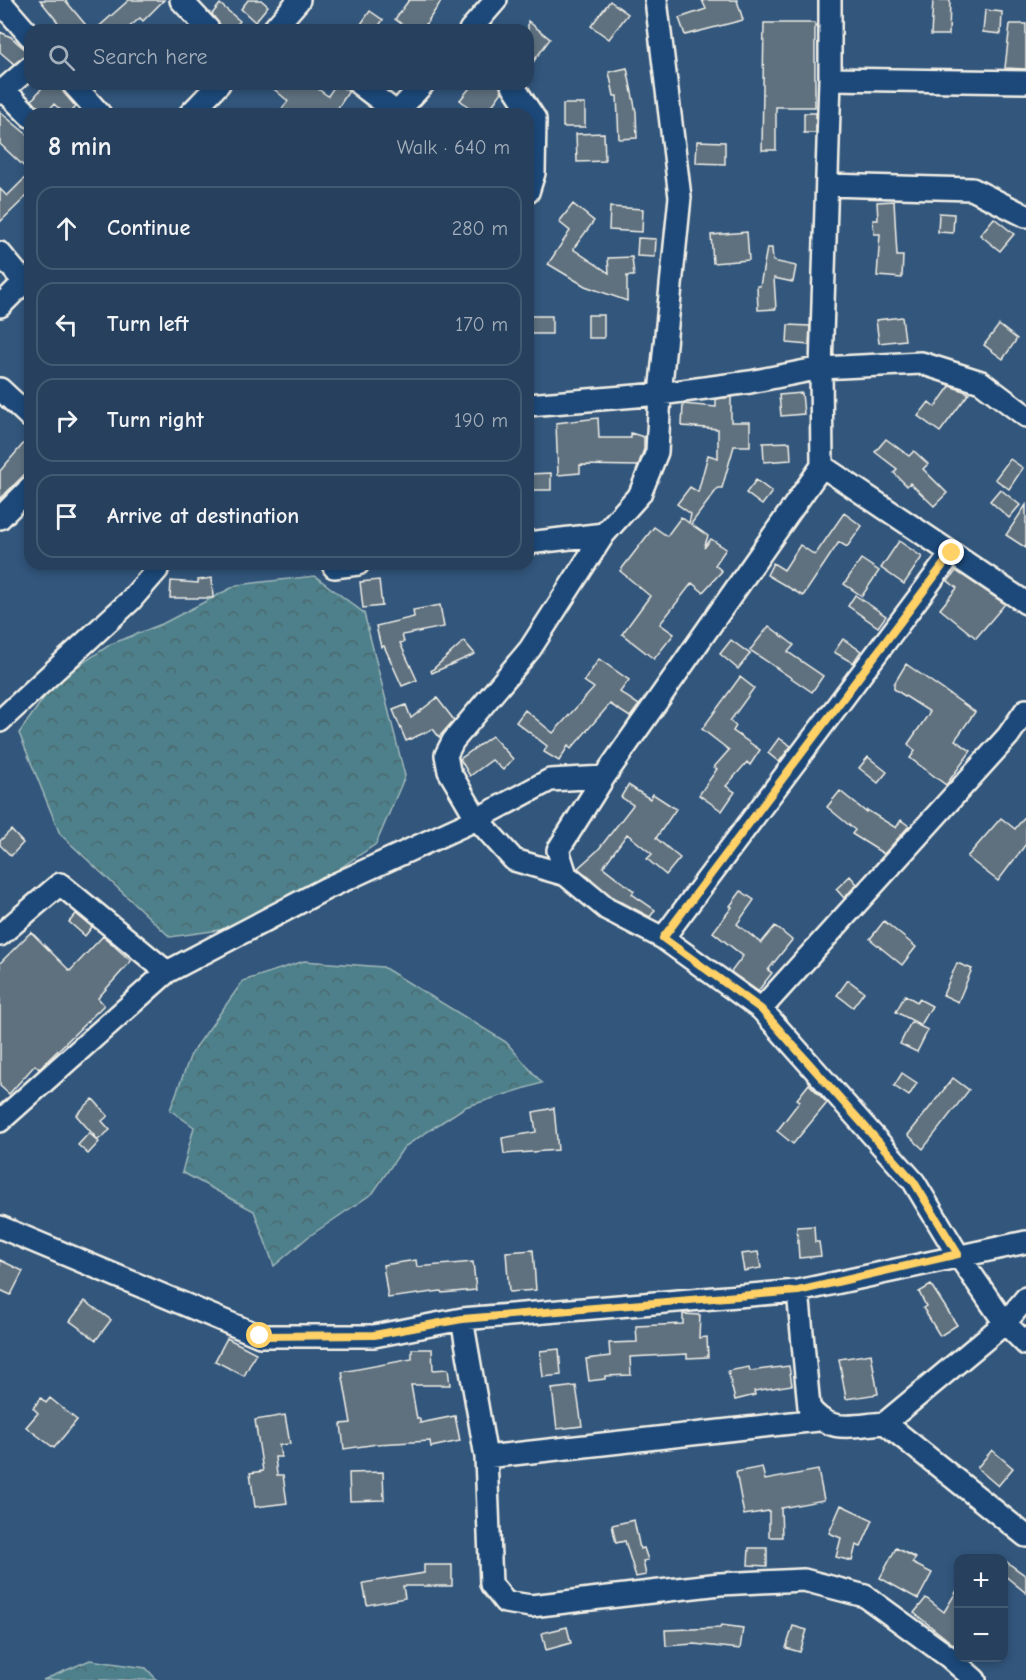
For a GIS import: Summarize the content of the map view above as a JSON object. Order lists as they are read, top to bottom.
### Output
{
  "page": {
    "search": "Search here",
    "heading": ["8 min", "Walk · 640 m"],
    "list": [
      ["Continue", "280 m"],
      ["Turn left", "170 m"],
      ["Turn right", "190 m"],
      "Arrive at destination"
    ],
    "map_buttons": ["+", "−"]
  }
}
